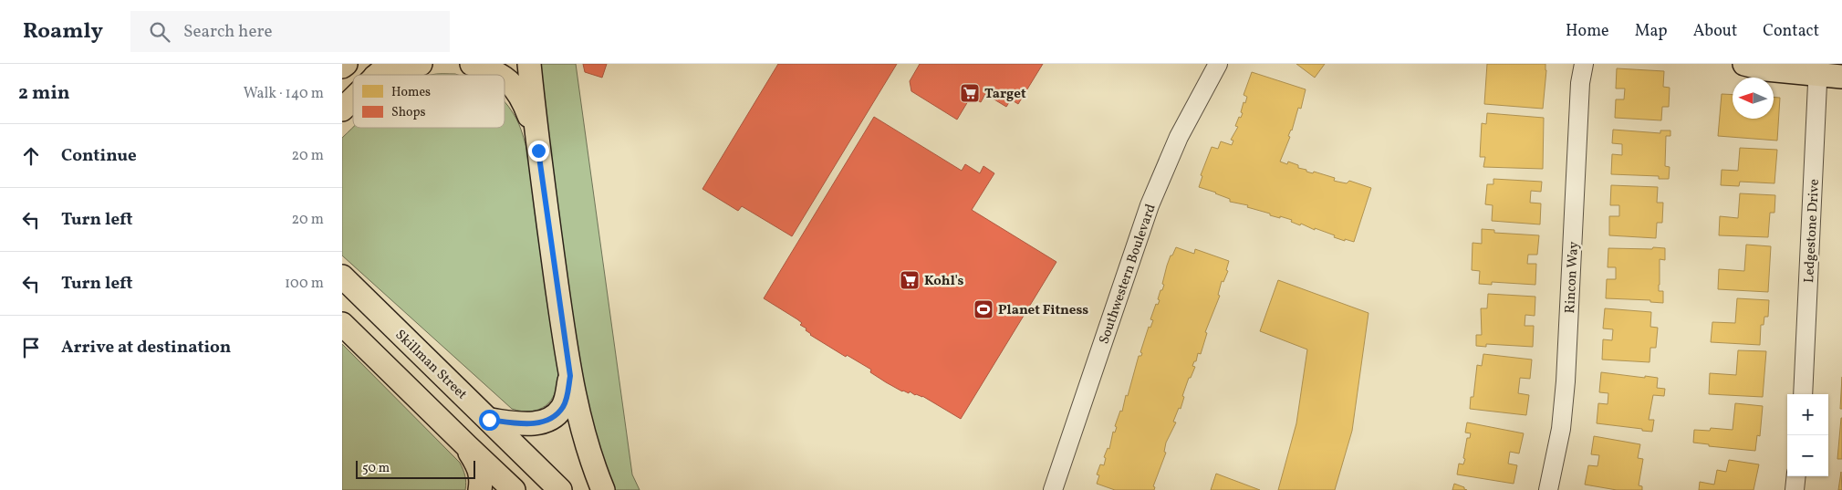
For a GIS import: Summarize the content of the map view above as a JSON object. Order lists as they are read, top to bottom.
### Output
{
  "streets": {
    "main road": ["Skillman Street"],
    "street": ["Ledgestone Drive", "Southwestern Boulevard", "Rincon Way"]
  },
  "places": {
    "supermarket": ["Target", "Kohl's"],
    "sports": ["Planet Fitness"]
  },
  "legend": ["Homes", "Shops"],
  "scale_bar": "50 m",
  "north": "left",
  "page": {
    "header": "Roamly",
    "search": "Search here",
    "nav": [
      "Home",
      "Map",
      "About",
      "Contact"
    ],
    "heading": ["2 min", "Walk · 140 m"],
    "list": [
      ["Continue", "20 m"],
      ["Turn left", "20 m"],
      ["Turn left", "100 m"],
      "Arrive at destination"
    ],
    "map_buttons": ["+", "−"],
    "scale": "50 m"
  }
}
